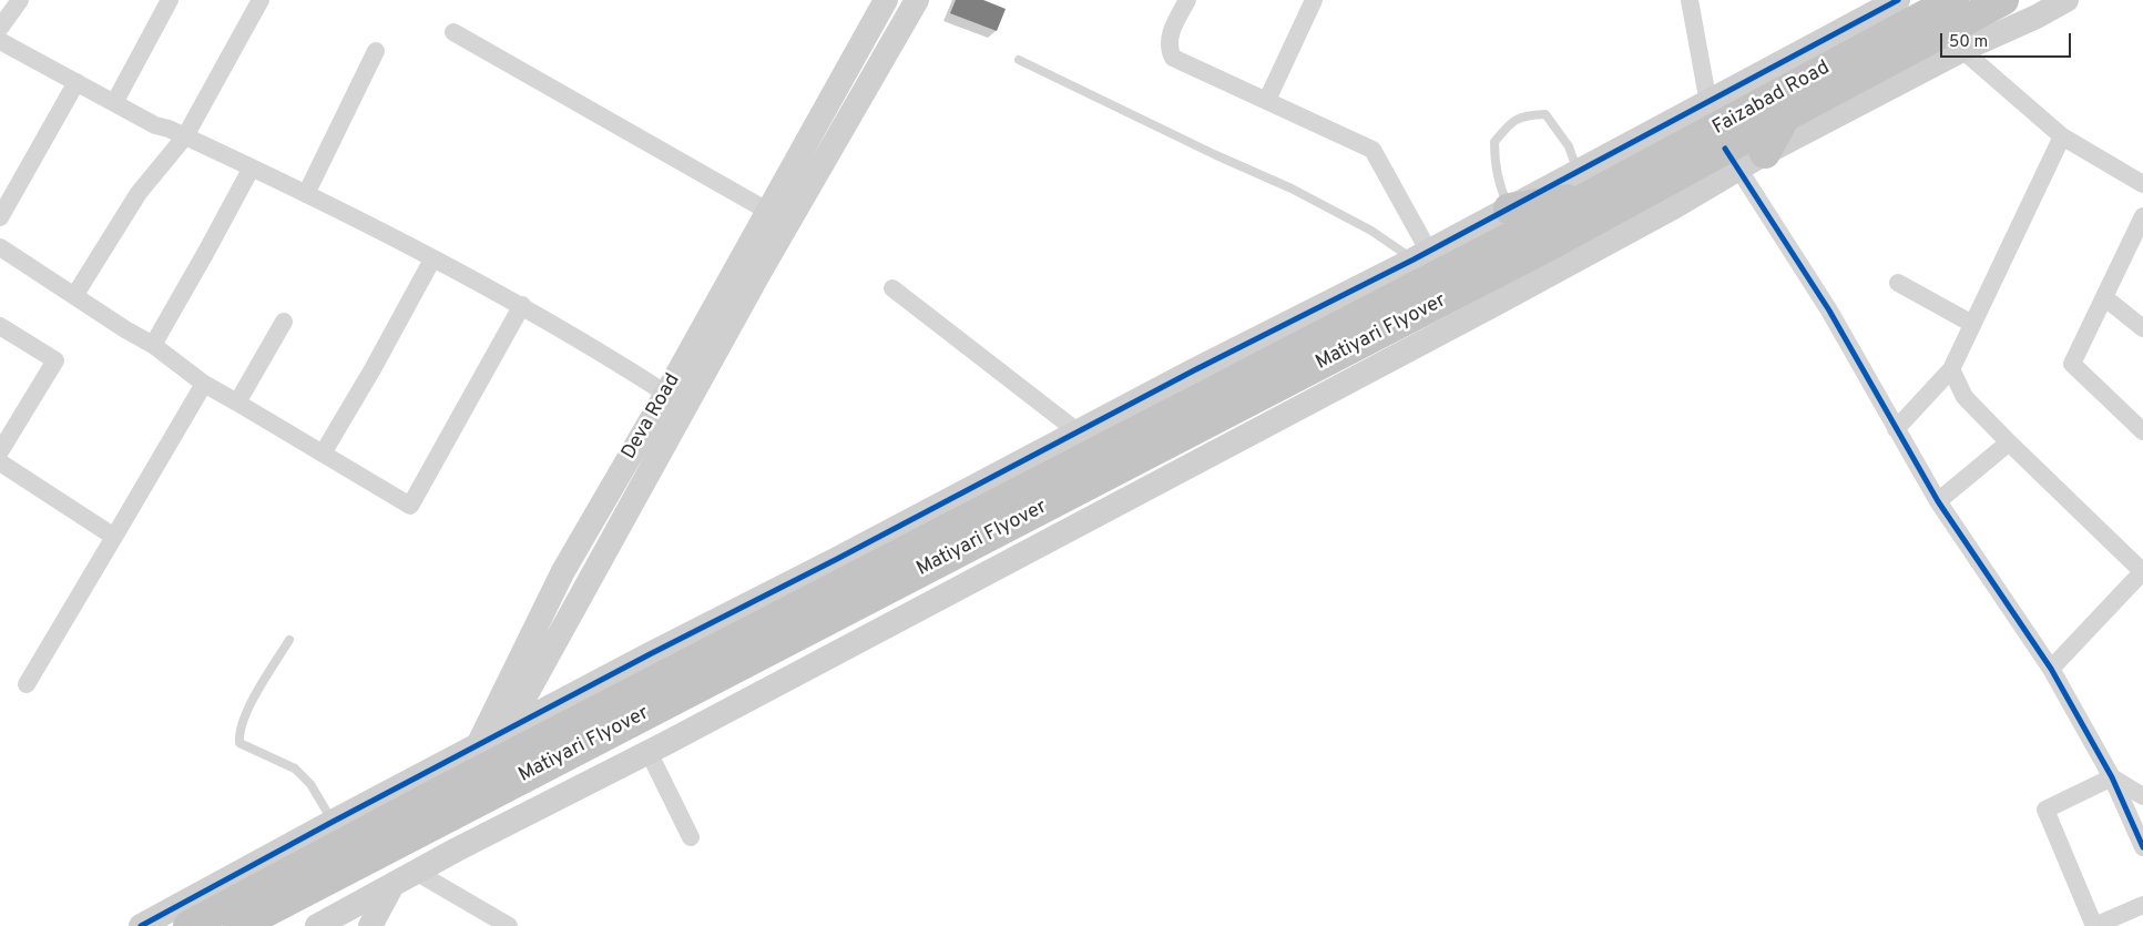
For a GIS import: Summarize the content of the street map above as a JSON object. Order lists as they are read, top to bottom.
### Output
{
  "streets": {
    "highway": ["Faizabad Road", "Matiyari Flyover"],
    "street": ["Deva Road"]
  },
  "crossings": [
    ["Faizabad Road", "Matiyari Flyover"]
  ],
  "scale_bar": "50 m"
}
